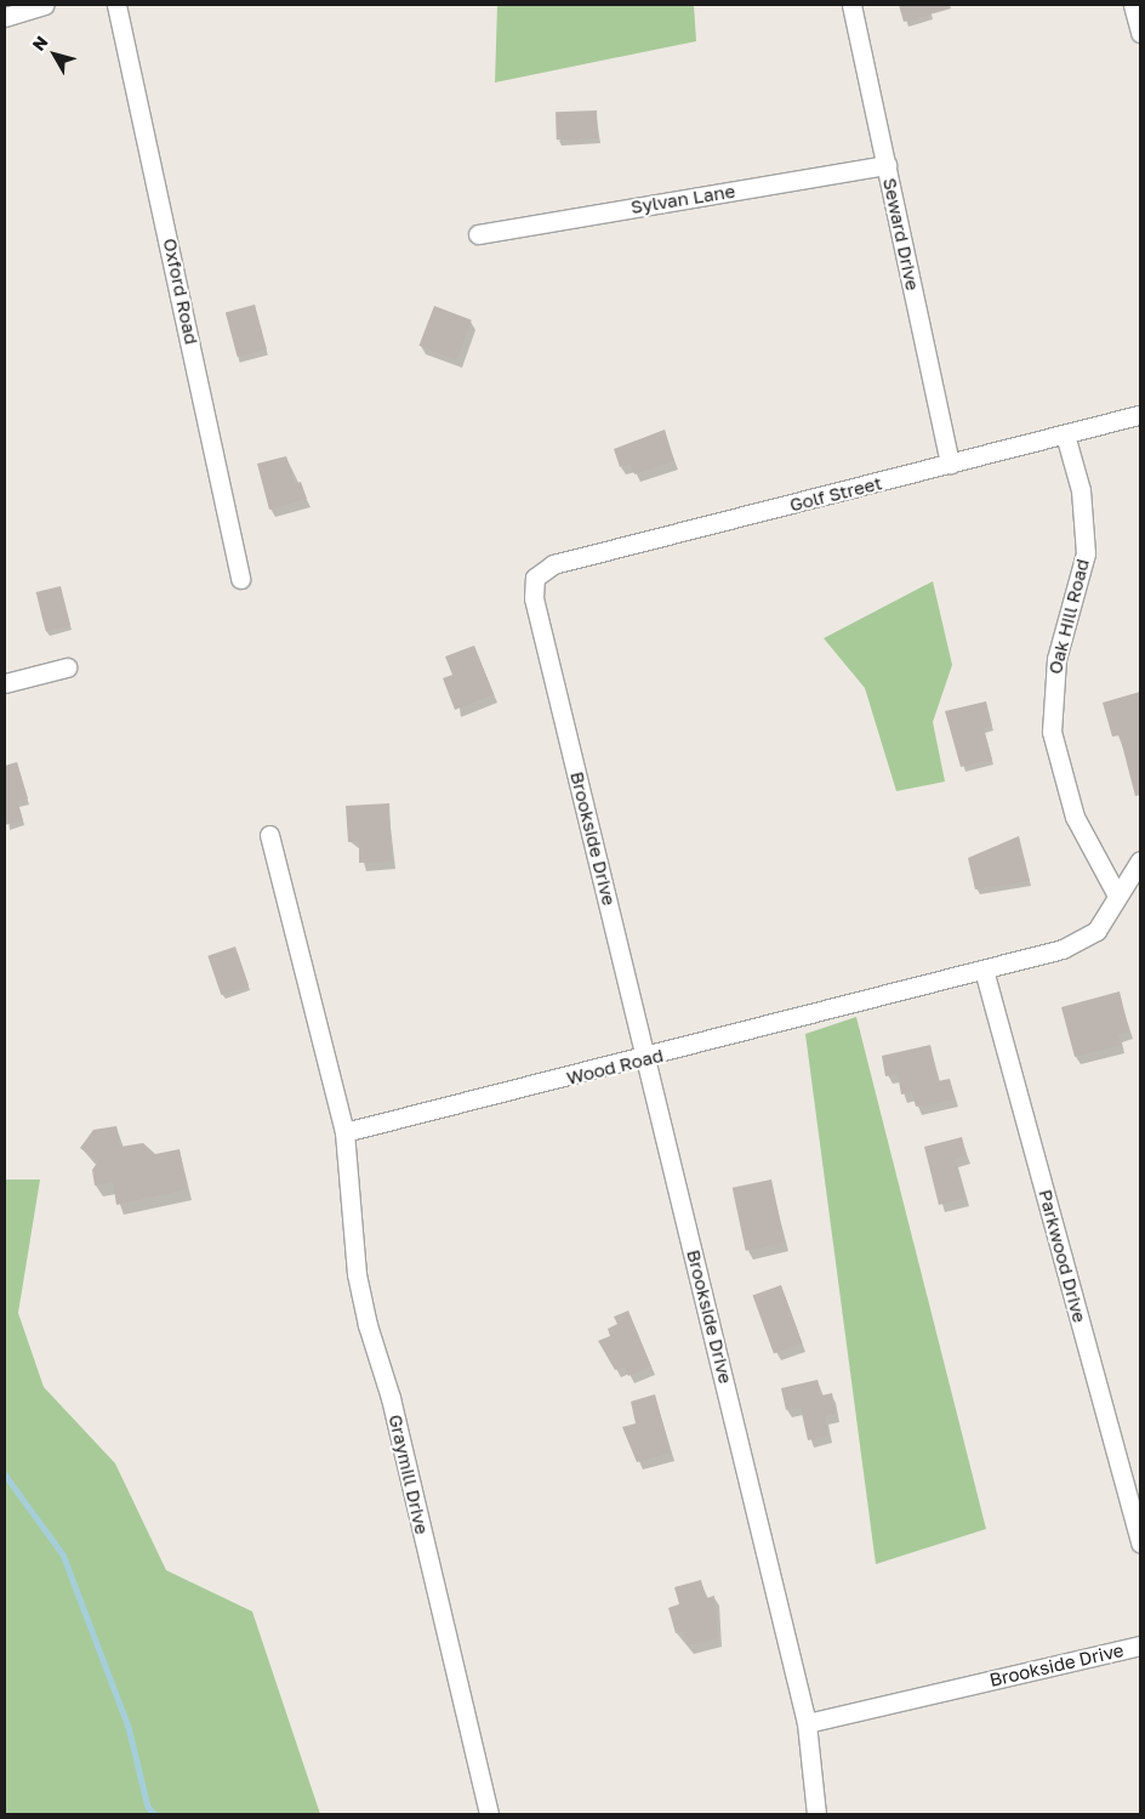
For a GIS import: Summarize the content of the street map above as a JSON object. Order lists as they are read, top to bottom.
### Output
{
  "streets": {
    "street": [
      "Sylvan Lane",
      "Seward Drive",
      "Oxford Road",
      "Golf Street",
      "Oak Hill Road",
      "Brookside Drive",
      "Wood Road",
      "Parkwood Drive",
      "Graymill Drive"
    ]
  },
  "crossings": [
    ["Sylvan Lane", "Seward Drive"],
    ["Seward Drive", "Golf Street"],
    ["Golf Street", "Oak Hill Road"],
    ["Golf Street", "Brookside Drive"],
    ["Oak Hill Road", "Wood Road"],
    ["Brookside Drive", "Wood Road"],
    ["Wood Road", "Parkwood Drive"],
    ["Wood Road", "Graymill Drive"]
  ],
  "north": "top left"
}
